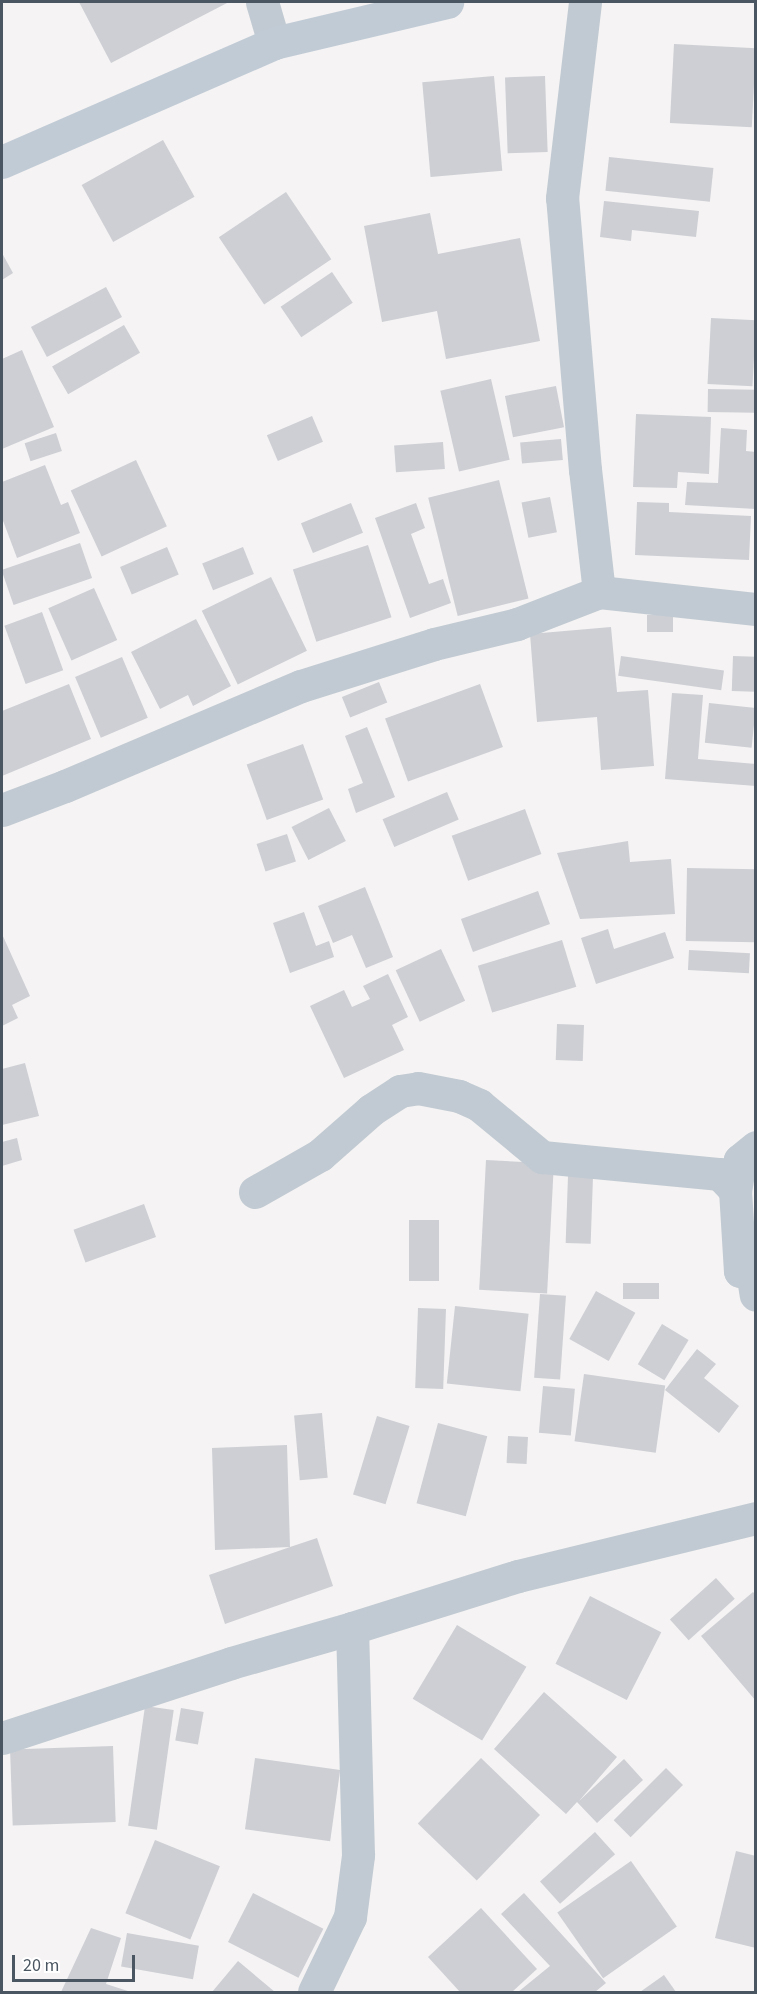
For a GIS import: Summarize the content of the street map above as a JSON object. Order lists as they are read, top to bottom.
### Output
{
  "scale_bar": "20 m"
}
